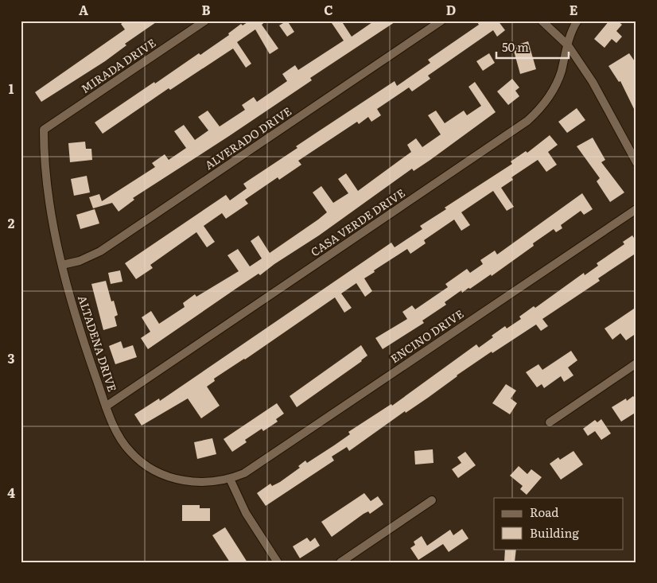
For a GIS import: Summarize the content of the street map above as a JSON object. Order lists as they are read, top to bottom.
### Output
{
  "streets": {
    "street": [
      "MIRADA DRIVE",
      "ALVERADO DRIVE",
      "CASA VERDE DRIVE",
      "ENCINO DRIVE",
      "ALTADENA DRIVE"
    ]
  },
  "crossings": [
    ["MIRADA DRIVE", "ALTADENA DRIVE"],
    ["ALVERADO DRIVE", "ALTADENA DRIVE"],
    ["CASA VERDE DRIVE", "ALTADENA DRIVE"],
    ["ENCINO DRIVE", "ALTADENA DRIVE"]
  ],
  "legend": ["Road", "Building"],
  "scale_bar": "50 m",
  "grid": {
    "columns": [
      "A",
      "B",
      "C",
      "D",
      "E"
    ],
    "rows": [
      "1",
      "2",
      "3",
      "4"
    ]
  }
}
